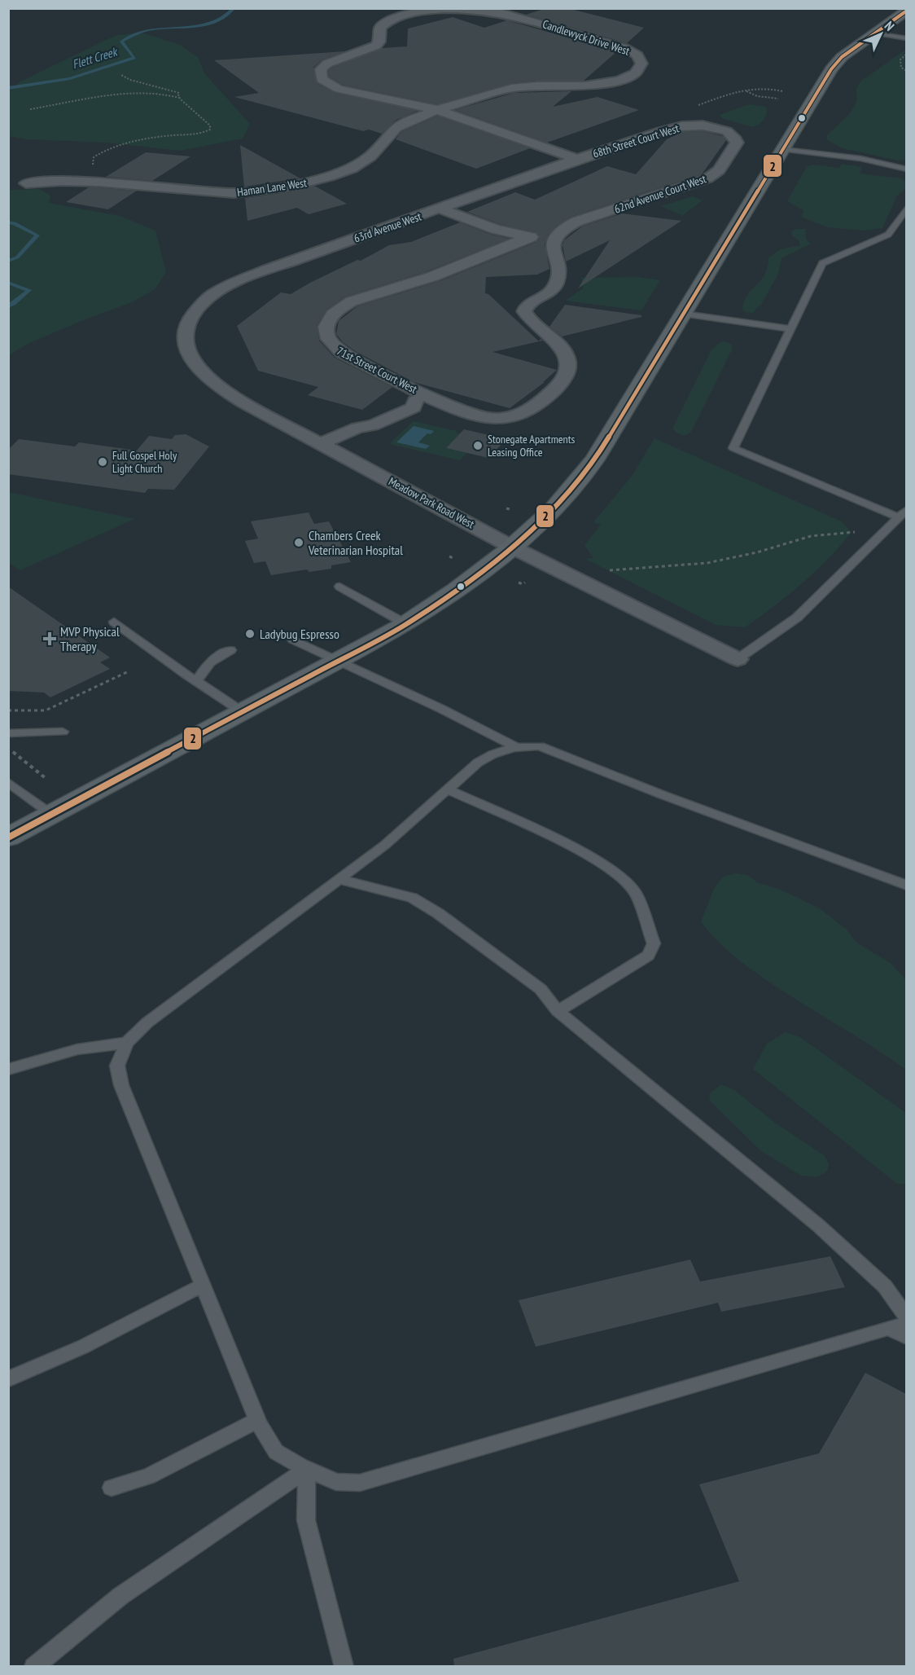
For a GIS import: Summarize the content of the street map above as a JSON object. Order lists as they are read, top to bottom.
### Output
{
  "streets": {
    "street": [
      "Candlewyck Drive West",
      "68th Street Court West",
      "Haman Lane West",
      "62nd Avenue Court West",
      "63rd Avenue West",
      "71st Street Court West",
      "Meadow Park Road West"
    ]
  },
  "crossings": [
    ["Candlewyck Drive West", "68th Street Court West"],
    ["Candlewyck Drive West", "Haman Lane West"],
    ["Candlewyck Drive West", "63rd Avenue West"],
    ["68th Street Court West", "62nd Avenue Court West"],
    ["68th Street Court West", "63rd Avenue West"],
    ["62nd Avenue Court West", "71st Street Court West"],
    ["63rd Avenue West", "Meadow Park Road West"]
  ],
  "water": ["Flett Creek"],
  "places": {
    "other": [
      "Stonegate Apartments Leasing Office",
      "Full Gospel Holy Light Church",
      "Chambers Creek Veterinarian Hospital",
      "Ladybug Espresso"
    ],
    "health": ["MVP Physical Therapy"]
  },
  "lines": ["transit line 2"],
  "north": "top right"
}
